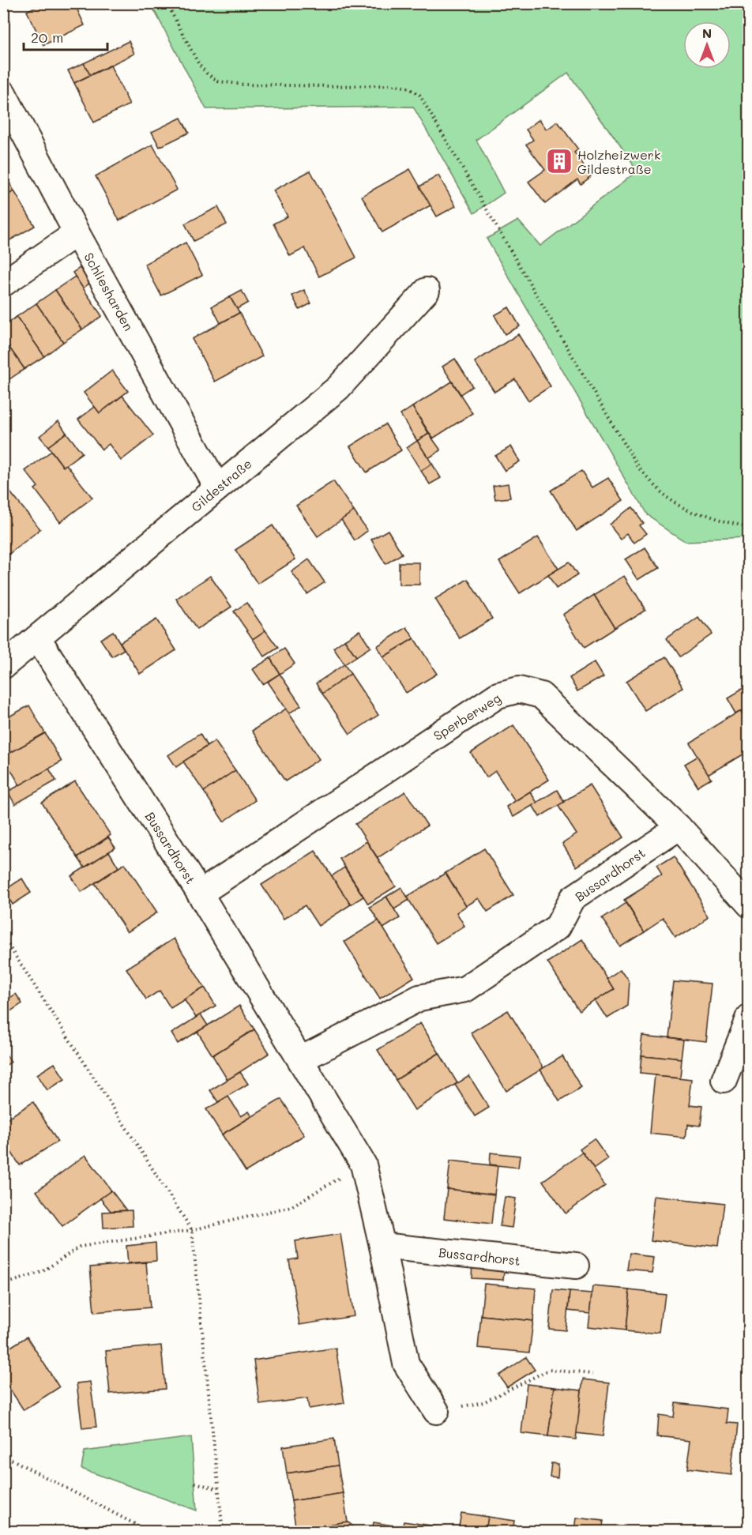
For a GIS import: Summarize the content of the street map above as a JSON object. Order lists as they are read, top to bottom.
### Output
{
  "streets": {
    "street": [
      "Schliesharden",
      "Gildestraße",
      "Sperberweg",
      "Bussardhorst"
    ]
  },
  "crossings": [
    ["Schliesharden", "Gildestraße"],
    ["Gildestraße", "Bussardhorst"],
    ["Sperberweg", "Bussardhorst"]
  ],
  "places": {
    "building": ["Holzheizwerk Gildestraße"]
  },
  "scale_bar": "20 m",
  "north": "top"
}
